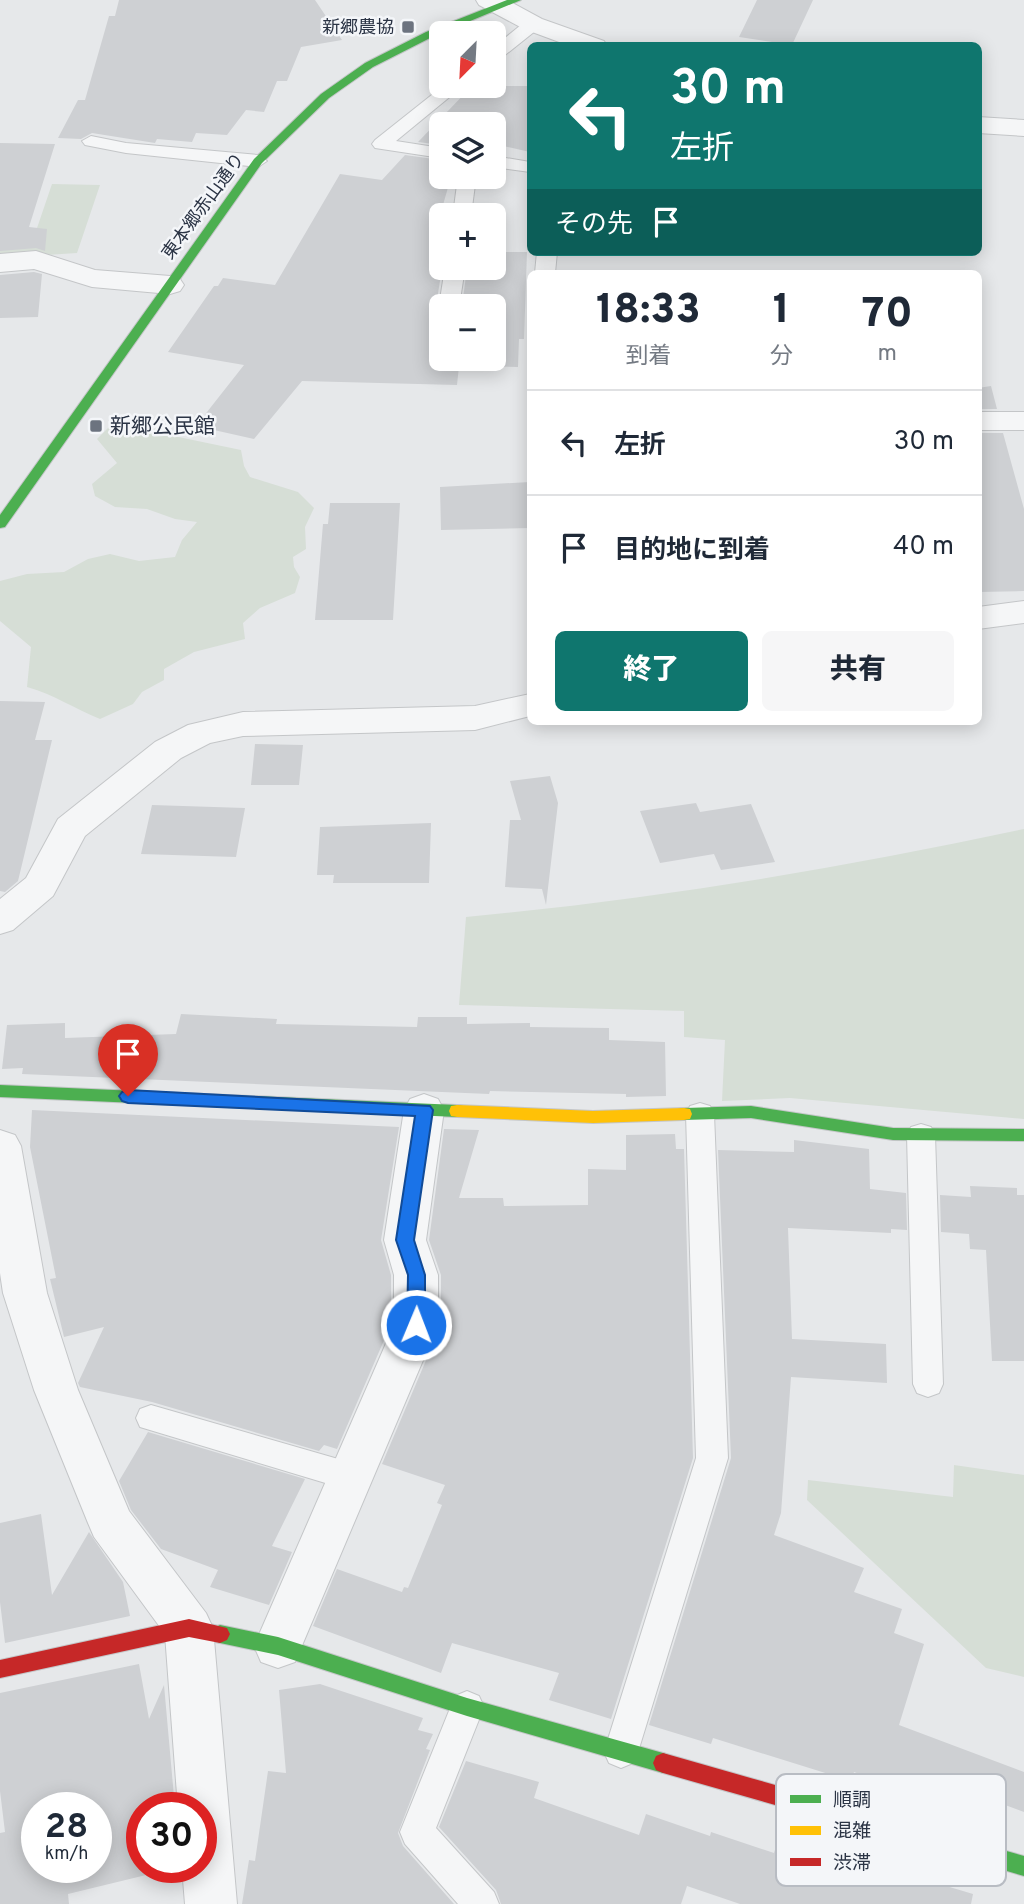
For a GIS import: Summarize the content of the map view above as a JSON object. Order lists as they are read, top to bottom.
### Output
{
  "streets": {
    "street": ["東本郷赤山通り"]
  },
  "places": {
    "transit": ["新郷農協", "新郷公民館"]
  },
  "legend": ["順調", "混雑", "渋滞"],
  "north": "bottom left",
  "page": {
    "map_buttons": ["+", "−"],
    "turn": ["30 m", "左折"],
    "then": "その先",
    "eta": [
      "18:33",
      "到着",
      "1",
      "分",
      "70",
      "m"
    ],
    "list": [
      {
        "name": "左折",
        "value": "30 m"
      },
      {
        "name": "目的地に到着",
        "value": "40 m"
      }
    ],
    "buttons": ["終了", "共有"],
    "speed": "28 km/h",
    "limit": "30"
  }
}
